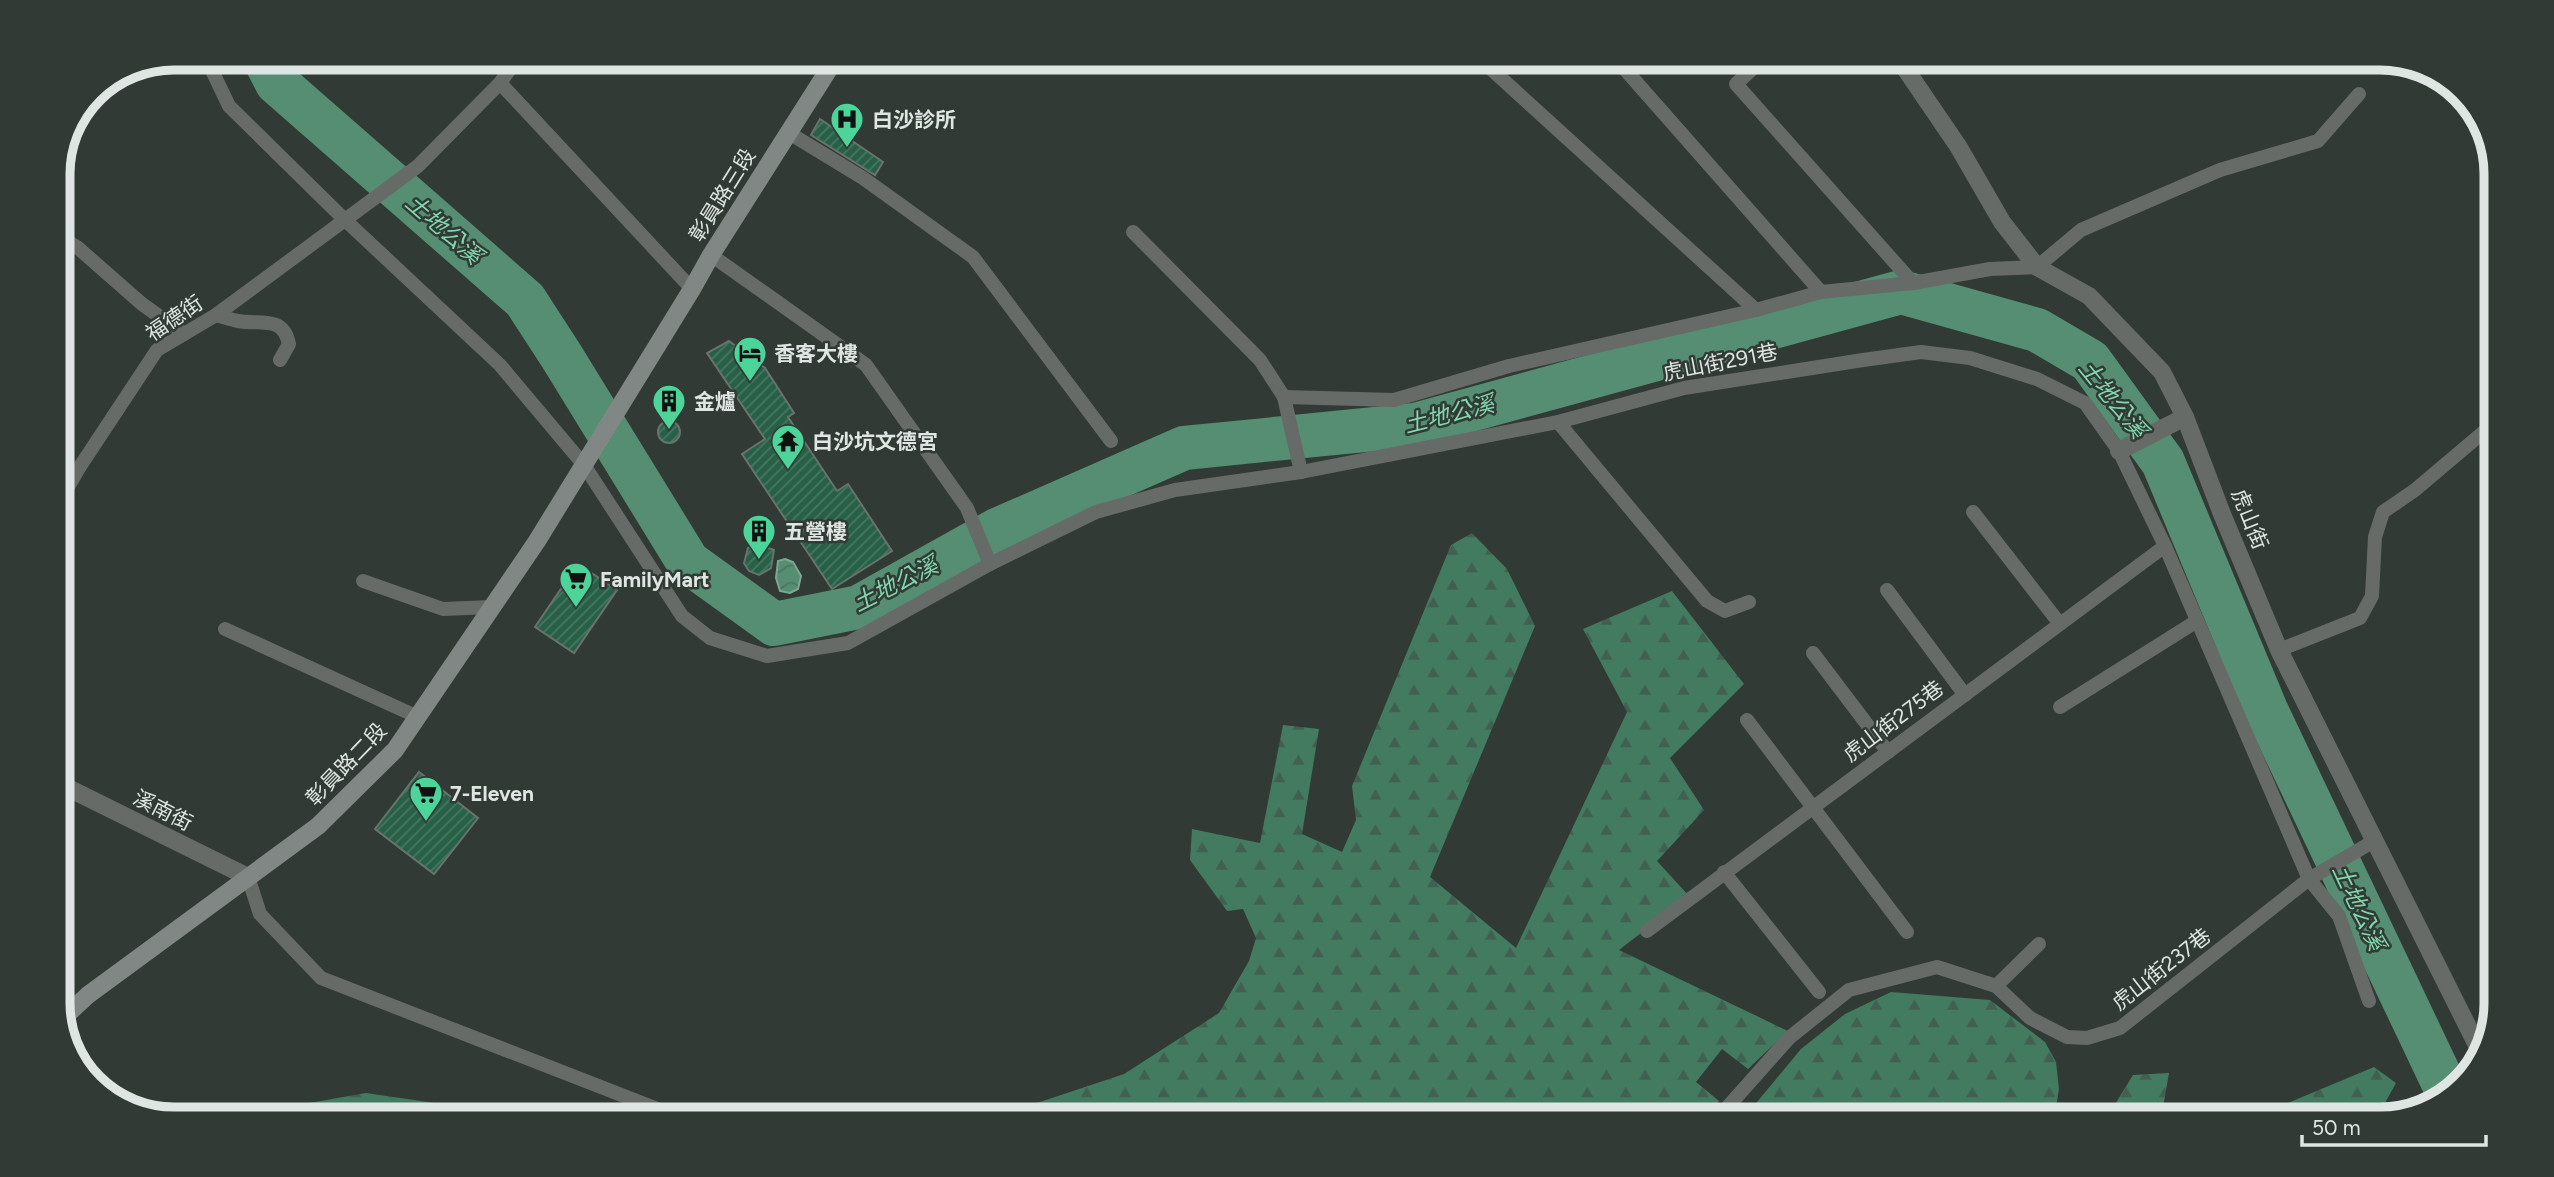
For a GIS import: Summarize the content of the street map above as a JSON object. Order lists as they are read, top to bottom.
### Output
{
  "streets": {
    "main road": ["彰員路三段", "彰員路二段"],
    "street": ["虎山街", "溪南街"],
    "lane": [
      "福德街",
      "虎山街291巷",
      "虎山街275巷",
      "虎山街237巷"
    ]
  },
  "crossings": [
    ["彰員路三段", "虎山街291巷"],
    ["彰員路三段", "彰員路二段"],
    ["福德街", "虎山街291巷"],
    ["虎山街291巷", "虎山街275巷"],
    ["虎山街291巷", "彰員路二段"],
    ["虎山街291巷", "虎山街237巷"],
    ["虎山街", "虎山街237巷"],
    ["彰員路二段", "溪南街"]
  ],
  "water": ["土地公溪"],
  "places": {
    "hospital": ["白沙診所"],
    "hotel": ["香客大樓"],
    "building": ["金爐", "五營樓"],
    "temple": ["白沙坑文德宮"],
    "supermarket": ["FamilyMart", "7-Eleven"]
  },
  "scale_bar": "50 m"
}
